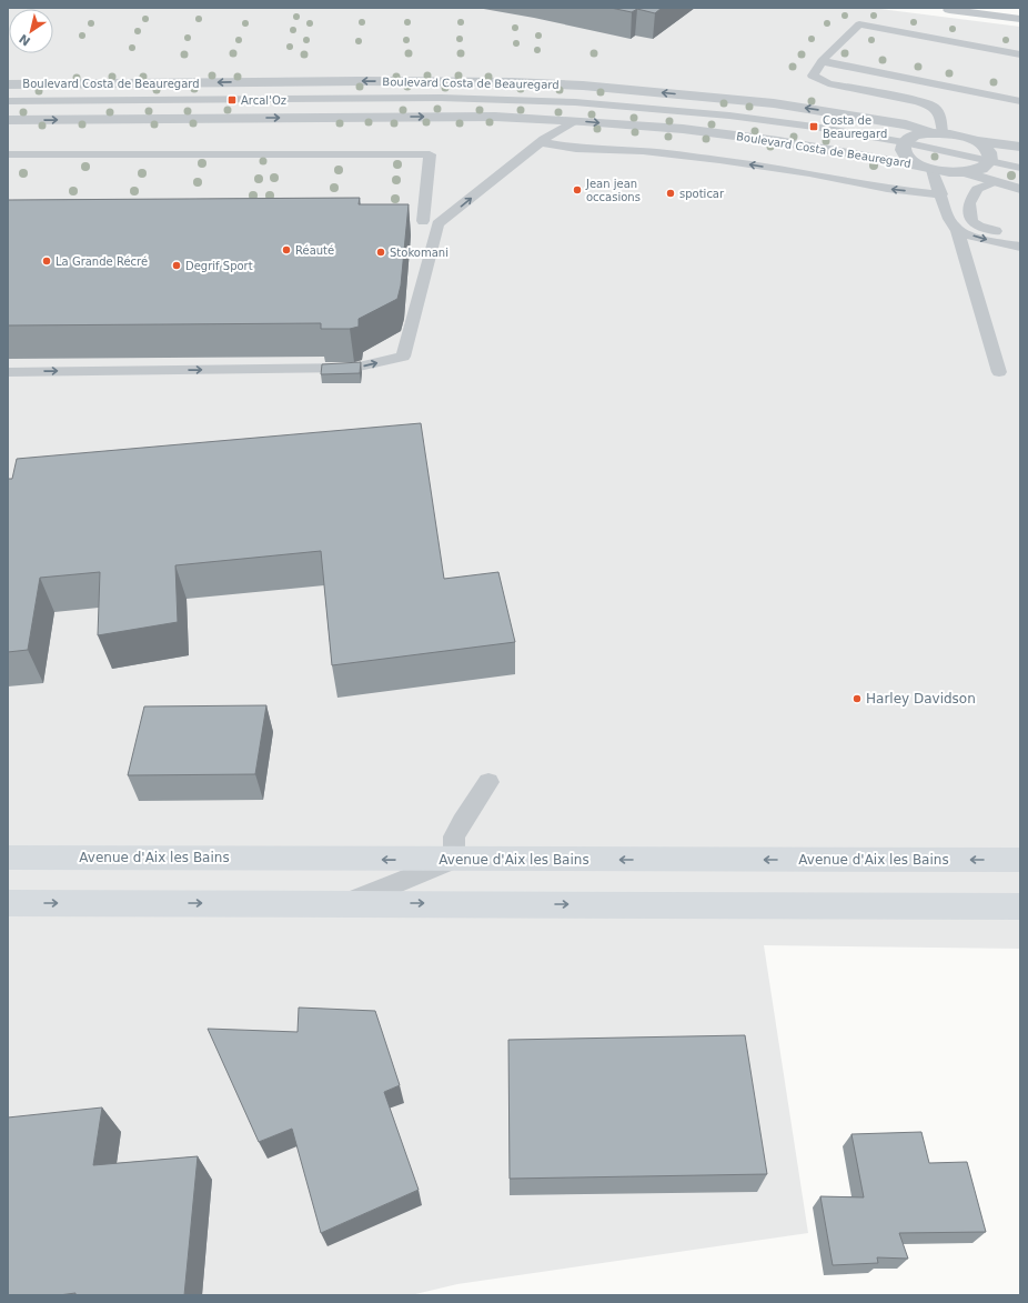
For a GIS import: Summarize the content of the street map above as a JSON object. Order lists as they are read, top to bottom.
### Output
{
  "streets": {
    "main road": ["Avenue d'Aix les Bains"],
    "street": ["Boulevard Costa de Beauregard"]
  },
  "places": {
    "transit": ["Arcal'Oz", "Costa de Beauregard"],
    "other": [
      "Jean jean occasions",
      "spoticar",
      "Réauté",
      "Stokomani",
      "La Grande Récré",
      "Degrif Sport",
      "Harley Davidson"
    ]
  },
  "north": "bottom left"
}
